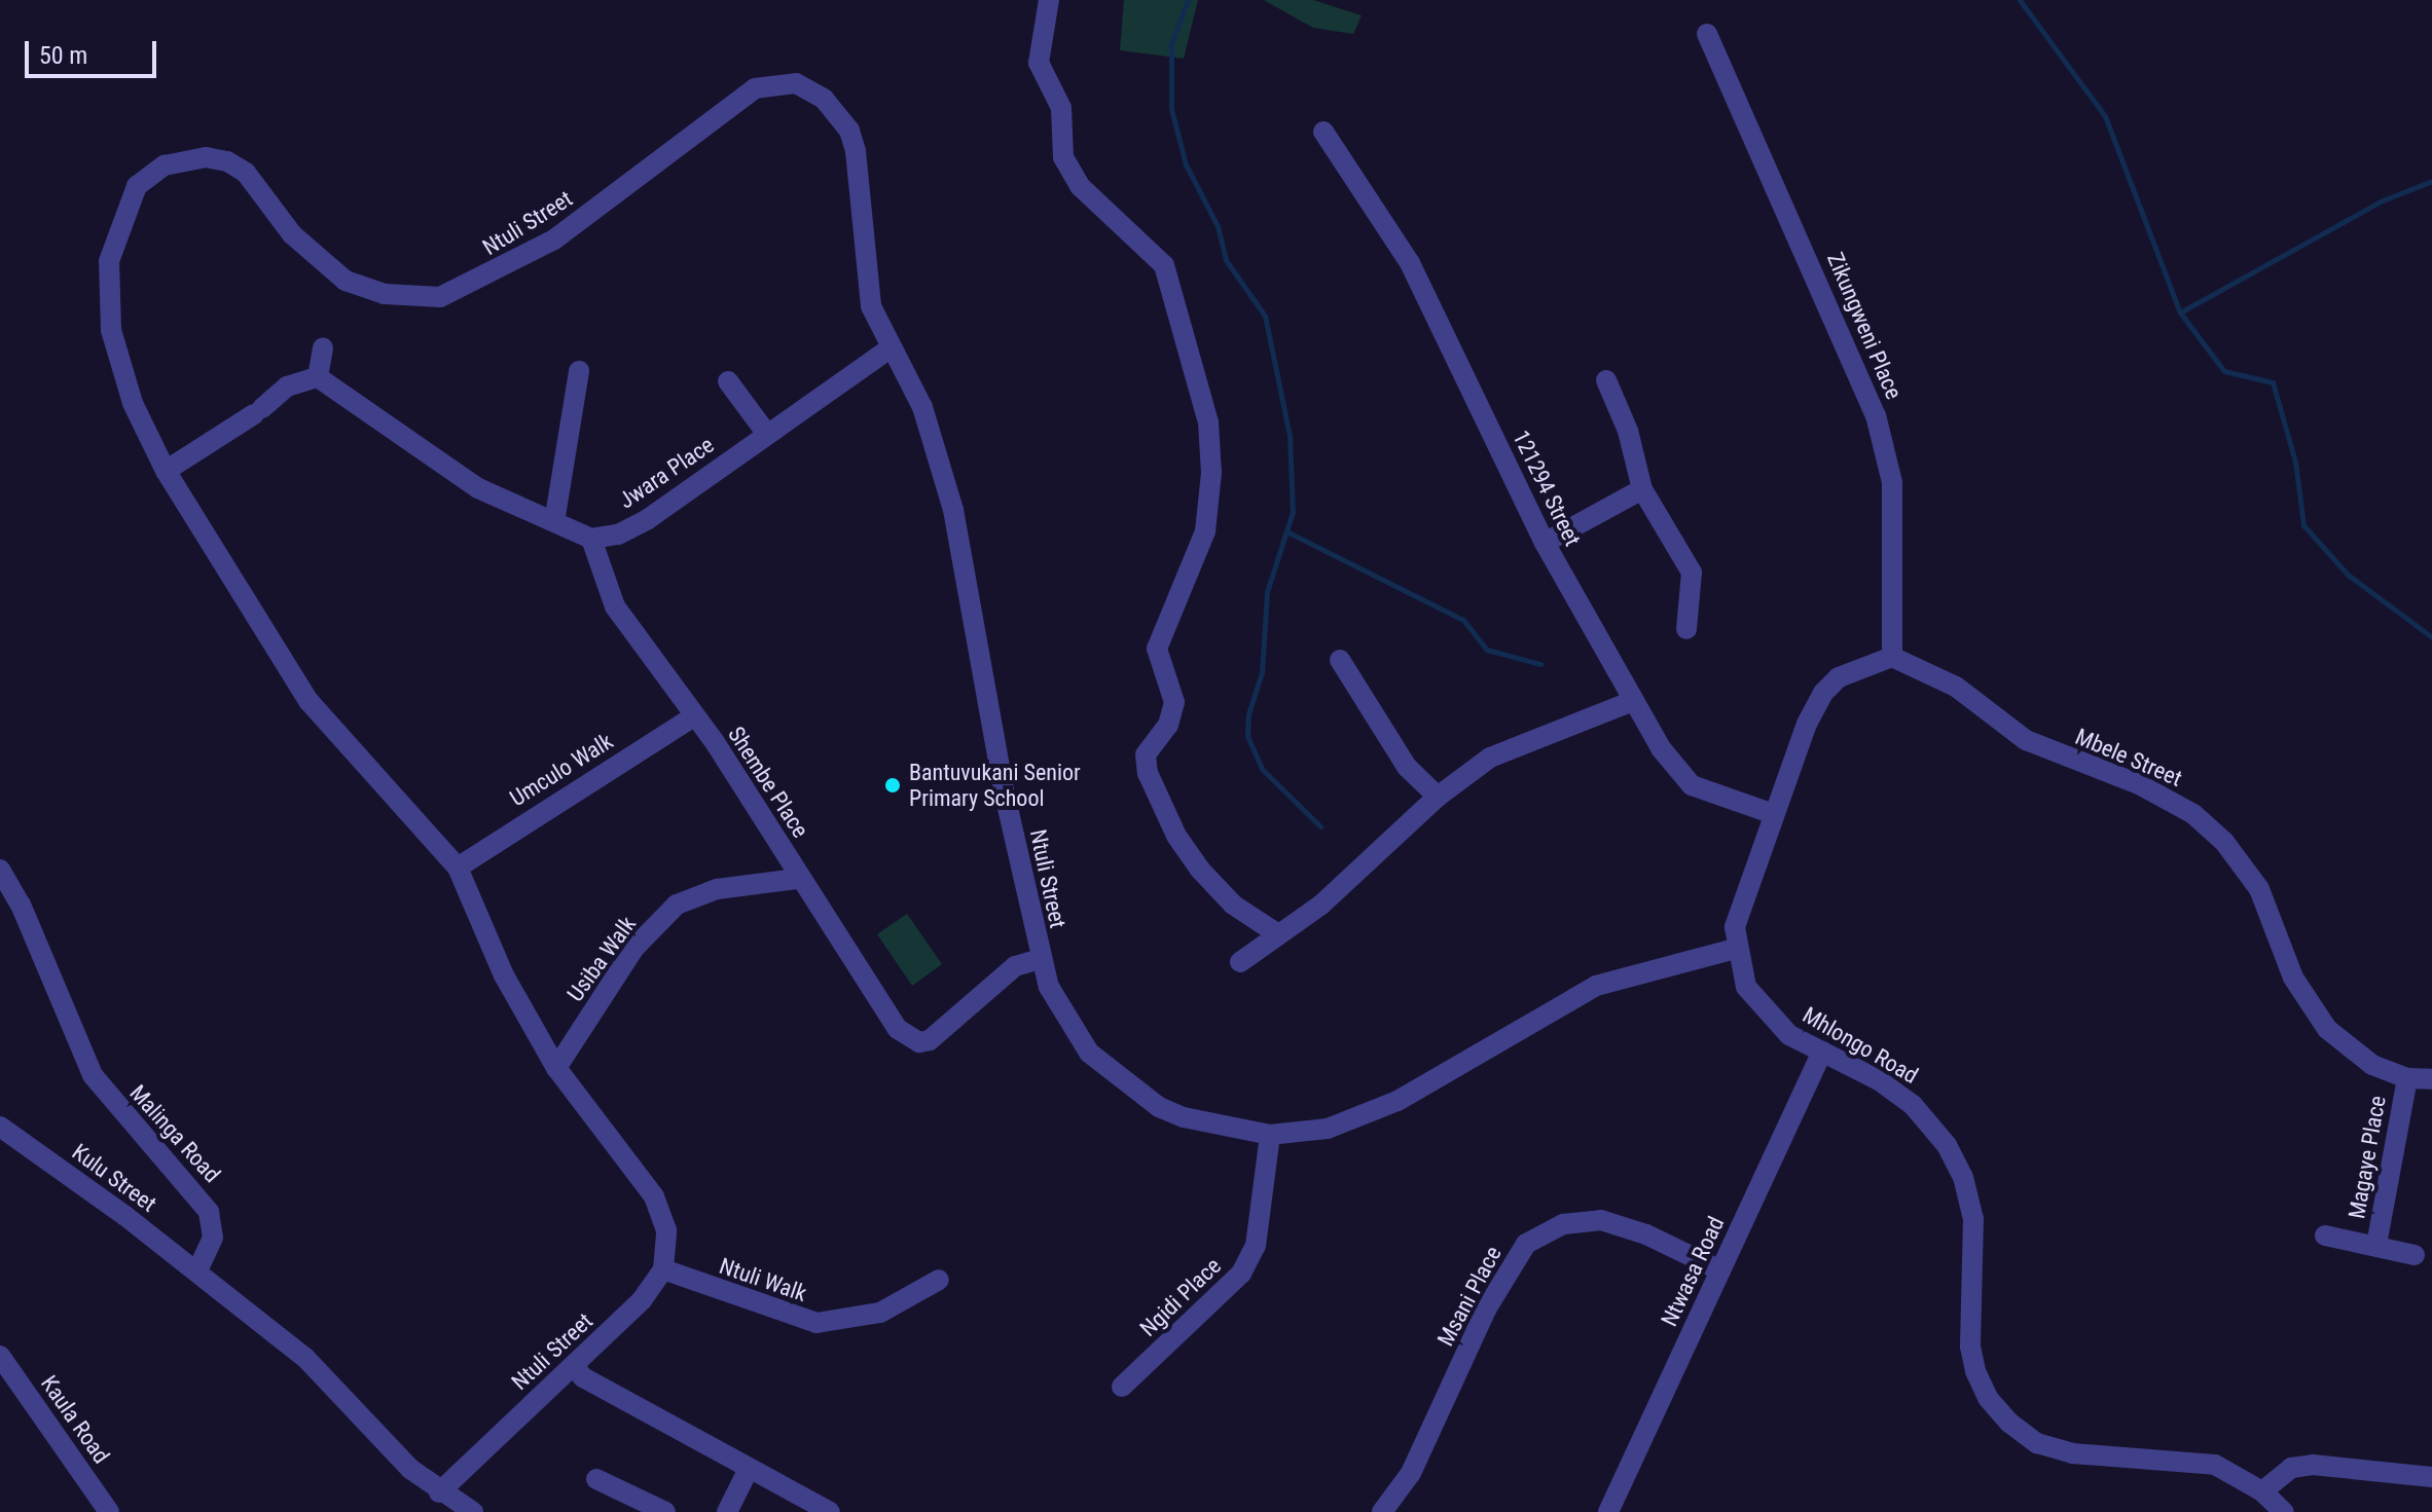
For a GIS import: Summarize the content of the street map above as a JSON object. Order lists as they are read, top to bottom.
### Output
{
  "streets": {
    "street": [
      "Ntuli Street",
      "Zikungweni Place",
      "Jwara Place",
      "121294 Street",
      "Mbele Street",
      "Umculo Walk",
      "Shembe Place",
      "Usiba Walk",
      "Mhlongo Road",
      "Malinga Road",
      "Magaye Place",
      "Kulu Street",
      "Ntwasa Road",
      "Ntuli Walk",
      "Msani Place",
      "Ngidi Place",
      "Kaula Road"
    ]
  },
  "crossings": [
    ["Ntuli Street", "Jwara Place"],
    ["Ntuli Street", "Umculo Walk"],
    ["Ntuli Street", "Shembe Place"],
    ["Ntuli Street", "Usiba Walk"],
    ["Ntuli Street", "Mhlongo Road"],
    ["Ntuli Street", "Ntuli Walk"],
    ["Ntuli Street", "Ngidi Place"],
    ["Zikungweni Place", "Mbele Street"],
    ["Zikungweni Place", "Mhlongo Road"],
    ["Jwara Place", "Shembe Place"],
    ["121294 Street", "Mhlongo Road"],
    ["Mbele Street", "Mhlongo Road"],
    ["Mbele Street", "Magaye Place"],
    ["Umculo Walk", "Shembe Place"],
    ["Shembe Place", "Usiba Walk"],
    ["Mhlongo Road", "Ntwasa Road"],
    ["Malinga Road", "Kulu Street"],
    ["Ntwasa Road", "Msani Place"]
  ],
  "places": ["Bantuvukani Senior Primary School"],
  "scale_bar": "50 m"
}
